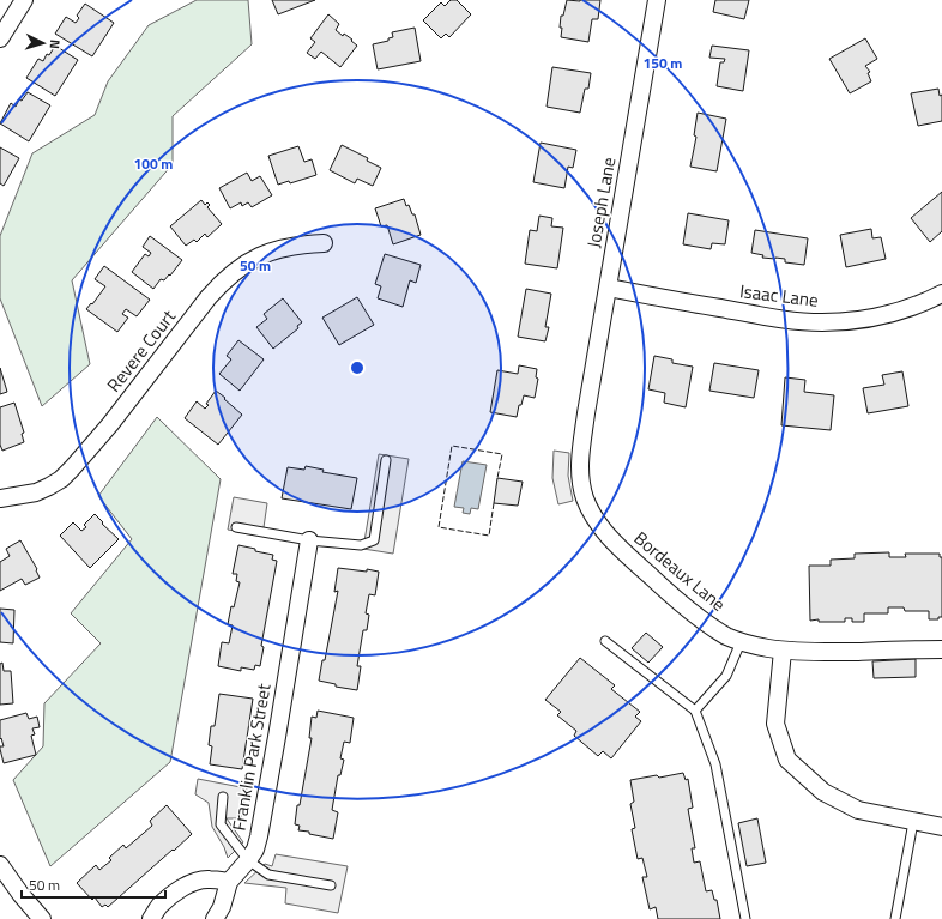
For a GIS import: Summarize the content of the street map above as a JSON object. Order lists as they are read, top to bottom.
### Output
{
  "streets": {
    "street": [
      "Joseph Lane",
      "Isaac Lane",
      "Revere Court",
      "Bordeaux Lane",
      "Franklin Park Street"
    ]
  },
  "crossings": [
    ["Joseph Lane", "Isaac Lane"],
    ["Joseph Lane", "Bordeaux Lane"]
  ],
  "scale_bar": "50 m",
  "north": "right",
  "rings": ["150 m", "100 m", "50 m"]
}
